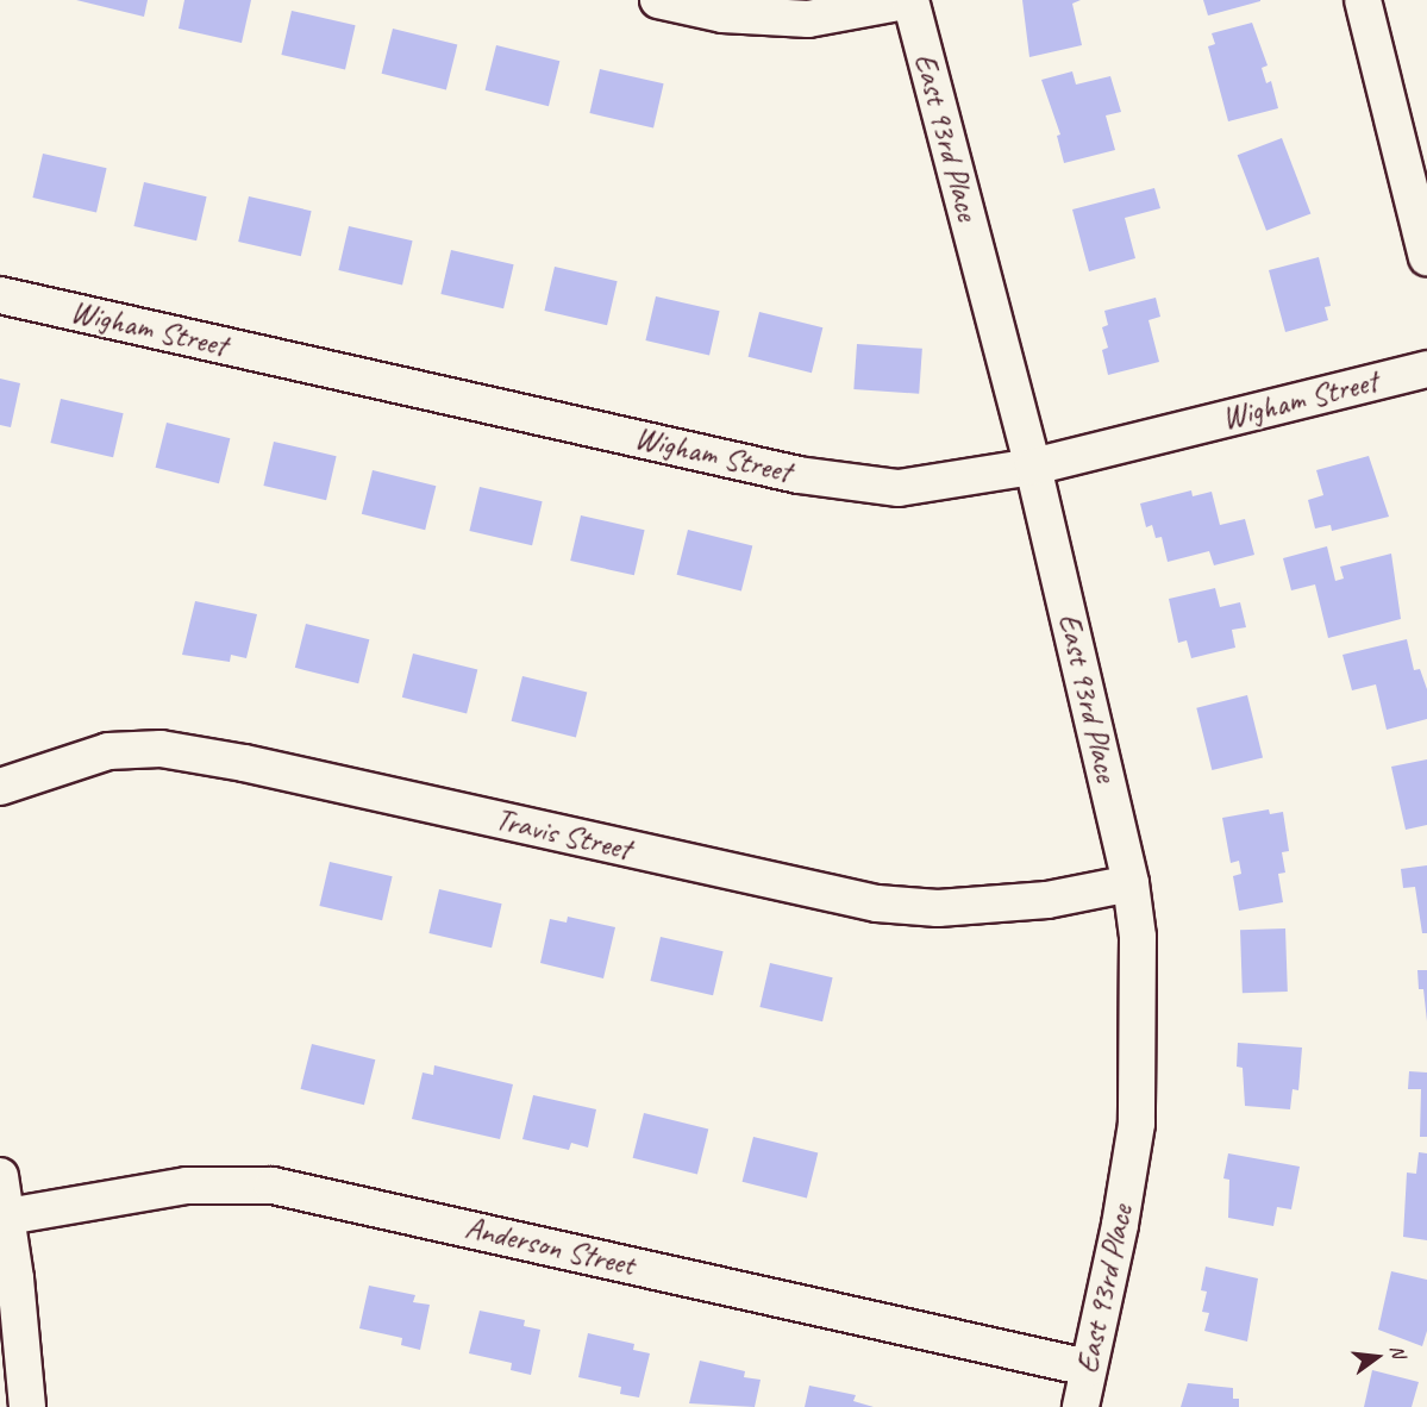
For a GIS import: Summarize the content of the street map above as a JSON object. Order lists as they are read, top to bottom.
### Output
{
  "streets": {
    "street": [
      "East 93rd Place",
      "Wigham Street",
      "Travis Street",
      "Anderson Street"
    ]
  },
  "crossings": [
    ["East 93rd Place", "Wigham Street"],
    ["East 93rd Place", "Travis Street"],
    ["East 93rd Place", "Anderson Street"]
  ],
  "north": "right"
}
